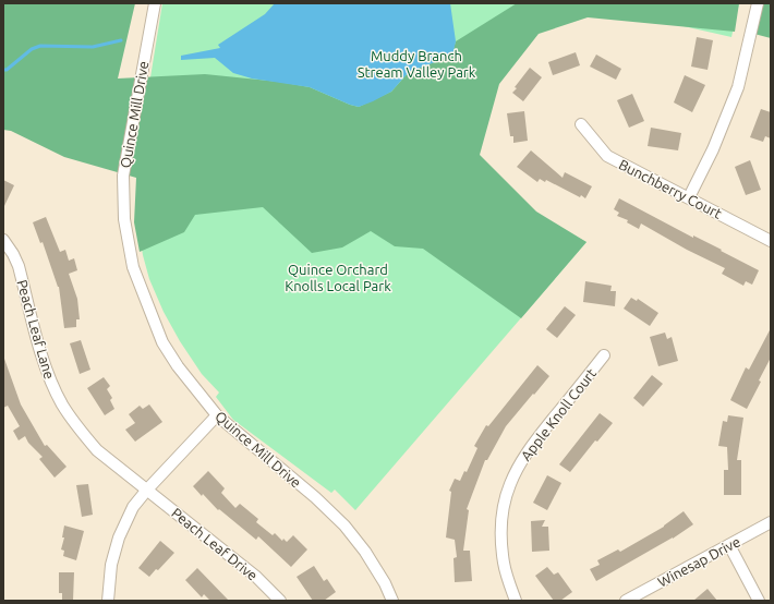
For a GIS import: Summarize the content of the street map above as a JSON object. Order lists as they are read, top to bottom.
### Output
{
  "streets": {
    "street": [
      "Quince Mill Drive",
      "Bunchberry Court",
      "Peach Leaf Lane",
      "Apple Knoll Court",
      "Peach Leaf Drive",
      "Winesap Drive"
    ]
  },
  "crossings": [
    ["Peach Leaf Lane", "Peach Leaf Drive"]
  ],
  "parks": ["Muddy Branch Stream Valley Park", "Quince Orchard Knolls Local Park"]
}
